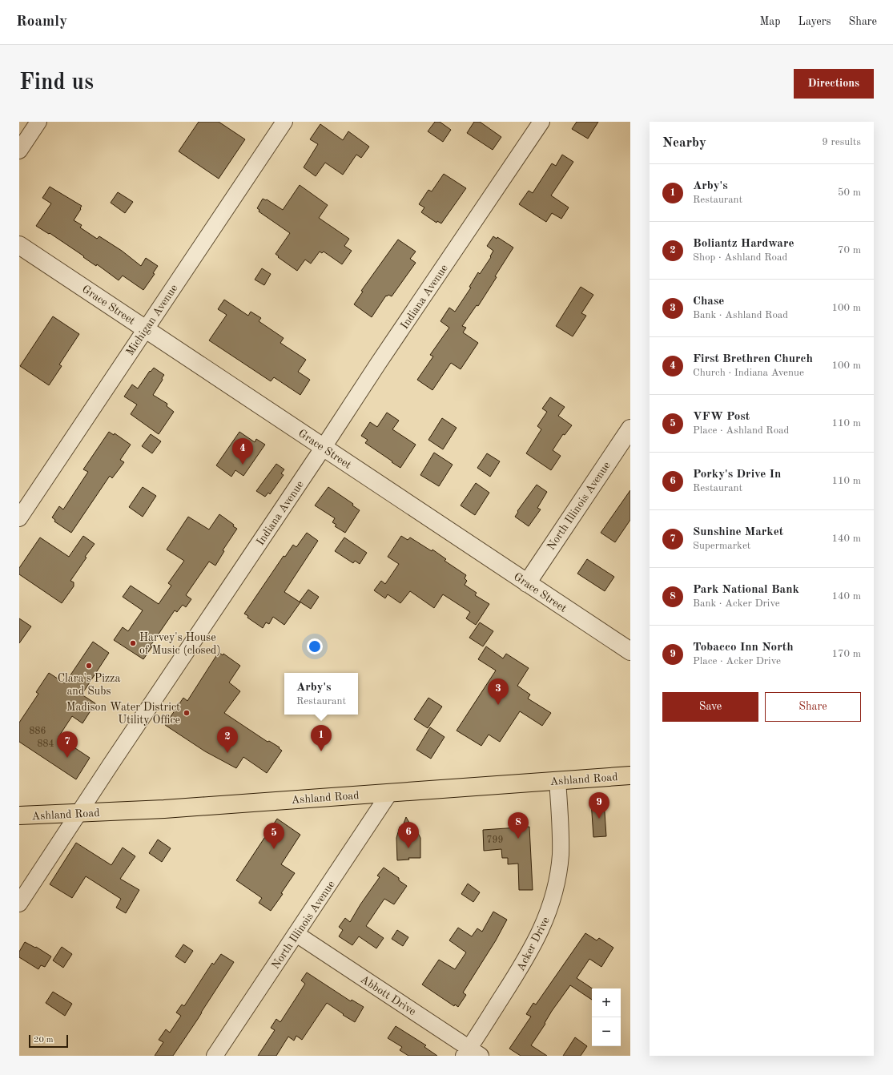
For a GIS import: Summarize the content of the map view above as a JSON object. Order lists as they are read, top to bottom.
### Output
{
  "streets": {
    "main road": ["Ashland Road"],
    "street": [
      "Indiana Avenue",
      "Grace Street",
      "Michigan Avenue",
      "North Illinois Avenue",
      "Acker Drive",
      "Abbott Drive"
    ]
  },
  "crossings": [
    ["Indiana Avenue", "Grace Street"],
    ["Indiana Avenue", "Ashland Road"],
    ["Grace Street", "Michigan Avenue"],
    ["Grace Street", "North Illinois Avenue"],
    ["North Illinois Avenue", "Ashland Road"],
    ["North Illinois Avenue", "Abbott Drive"],
    ["Ashland Road", "Acker Drive"],
    ["Acker Drive", "Abbott Drive"]
  ],
  "places": ["Harvey's House of Music (closed)", "Clara's Pizza and Subs", "Madison Water District Utility Office"],
  "house_numbers": ["886", "884", "799"],
  "scale_bar": "20 m",
  "page": {
    "header": "Roamly",
    "nav": ["Map", "Layers", "Share"],
    "buttons": [
      "Directions",
      ["Save", "Share"]
    ],
    "title": "Find us",
    "heading": ["Nearby", "9 results"],
    "list": [
      {
        "mark": "1",
        "name": "Arby's",
        "note": "Restaurant",
        "value": "50 m"
      },
      {
        "mark": "2",
        "name": "Boliantz Hardware",
        "note": "Shop · Ashland Road",
        "value": "70 m"
      },
      {
        "mark": "3",
        "name": "Chase",
        "note": "Bank · Ashland Road",
        "value": "100 m"
      },
      {
        "mark": "4",
        "name": "First Brethren Church",
        "note": "Church · Indiana Avenue",
        "value": "100 m"
      },
      {
        "mark": "5",
        "name": "VFW Post",
        "note": "Place · Ashland Road",
        "value": "110 m"
      },
      {
        "mark": "6",
        "name": "Porky's Drive In",
        "note": "Restaurant",
        "value": "110 m"
      },
      {
        "mark": "7",
        "name": "Sunshine Market",
        "note": "Supermarket",
        "value": "140 m"
      },
      {
        "mark": "8",
        "name": "Park National Bank",
        "note": "Bank · Acker Drive",
        "value": "140 m"
      },
      {
        "mark": "9",
        "name": "Tobacco Inn North",
        "note": "Place · Acker Drive",
        "value": "170 m"
      }
    ],
    "pins": [
      "4",
      "3",
      "1",
      "2",
      "7",
      "9",
      "8",
      "6",
      "5"
    ],
    "popup": ["Arby's", "Restaurant"],
    "map_buttons": ["+", "−"],
    "scale": "20 m"
  }
}
